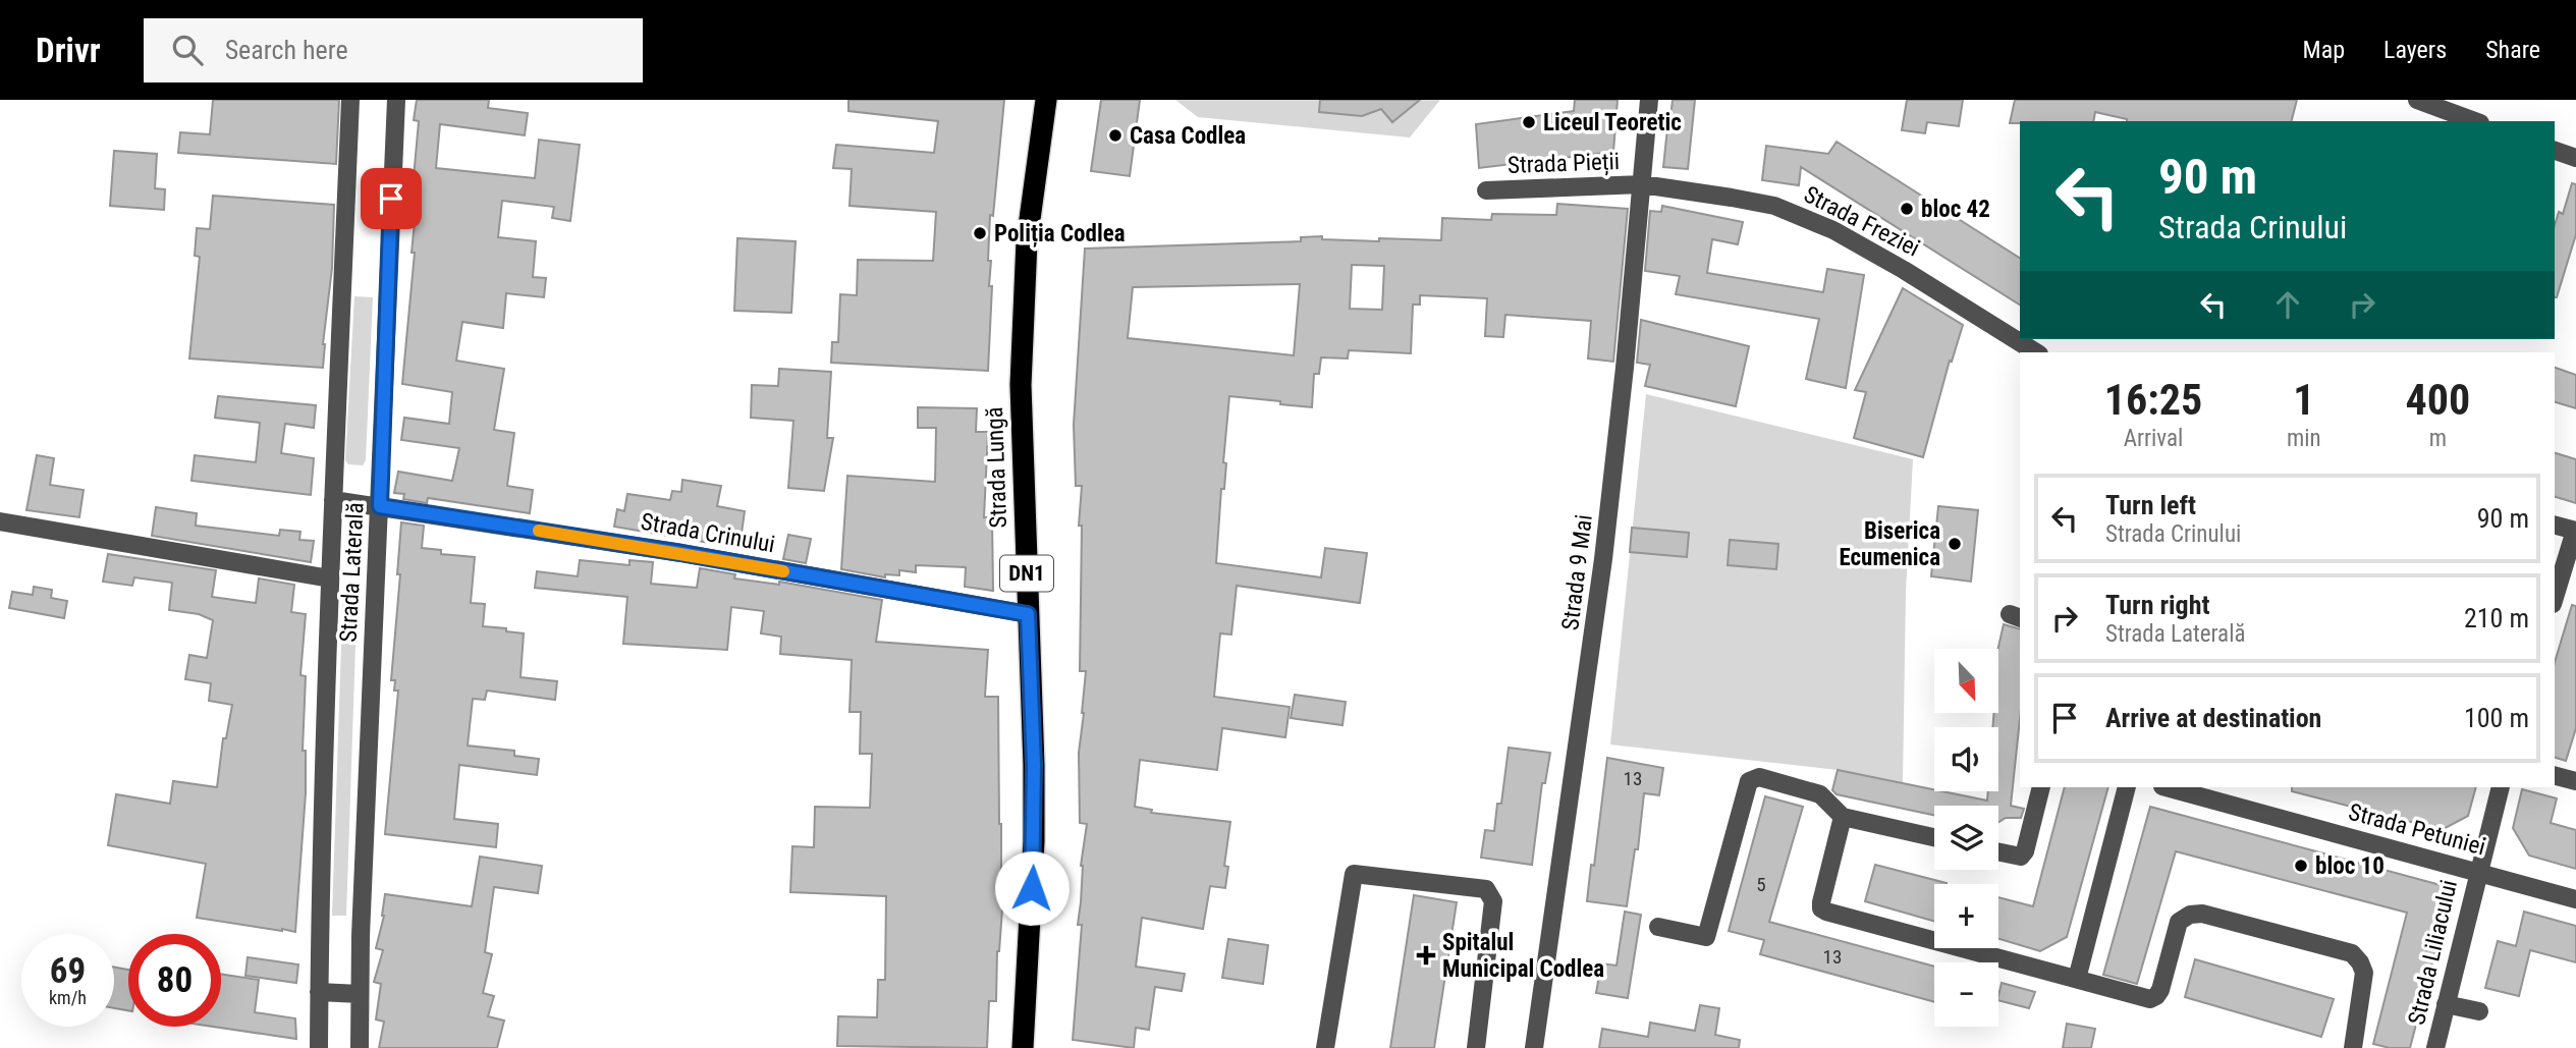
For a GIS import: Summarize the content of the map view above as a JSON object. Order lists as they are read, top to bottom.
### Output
{
  "streets": {
    "highway": ["Strada Lungă", "DN1"],
    "street": [
      "Strada Pieții",
      "Strada Freziei",
      "Strada Crinului",
      "Strada Laterală",
      "Strada 9 Mai",
      "Strada Petuniei",
      "Strada Liliacului"
    ]
  },
  "crossings": [
    ["Strada Pieții", "Strada Freziei"],
    ["Strada Pieții", "Strada 9 Mai"],
    ["Strada Freziei", "Strada 9 Mai"],
    ["Strada Lungă", "Strada Crinului"],
    ["Strada Crinului", "Strada Laterală"],
    ["Strada Petuniei", "Strada Liliacului"]
  ],
  "places": {
    "other": [
      "Liceul Teoretic",
      "Casa Codlea",
      "bloc 42",
      "Poliția Codlea",
      "Biserica Ecumenica",
      "bloc 10"
    ],
    "health": ["Spitalul Municipal Codlea"]
  },
  "house_numbers": ["13", "5", "13"],
  "north": "bottom right",
  "page": {
    "header": "Drivr",
    "search": "Search here",
    "nav": ["Map", "Layers", "Share"],
    "turn": ["90 m", "Strada Crinului"],
    "eta": [
      "16:25",
      "Arrival",
      "1",
      "min",
      "400",
      "m"
    ],
    "list": [
      {
        "name": "Turn left",
        "note": "Strada Crinului",
        "value": "90 m"
      },
      {
        "name": "Turn right",
        "note": "Strada Laterală",
        "value": "210 m"
      },
      {
        "name": "Arrive at destination",
        "value": "100 m"
      }
    ],
    "map_buttons": ["+", "−"],
    "speed": "69 km/h",
    "limit": "80"
  }
}
